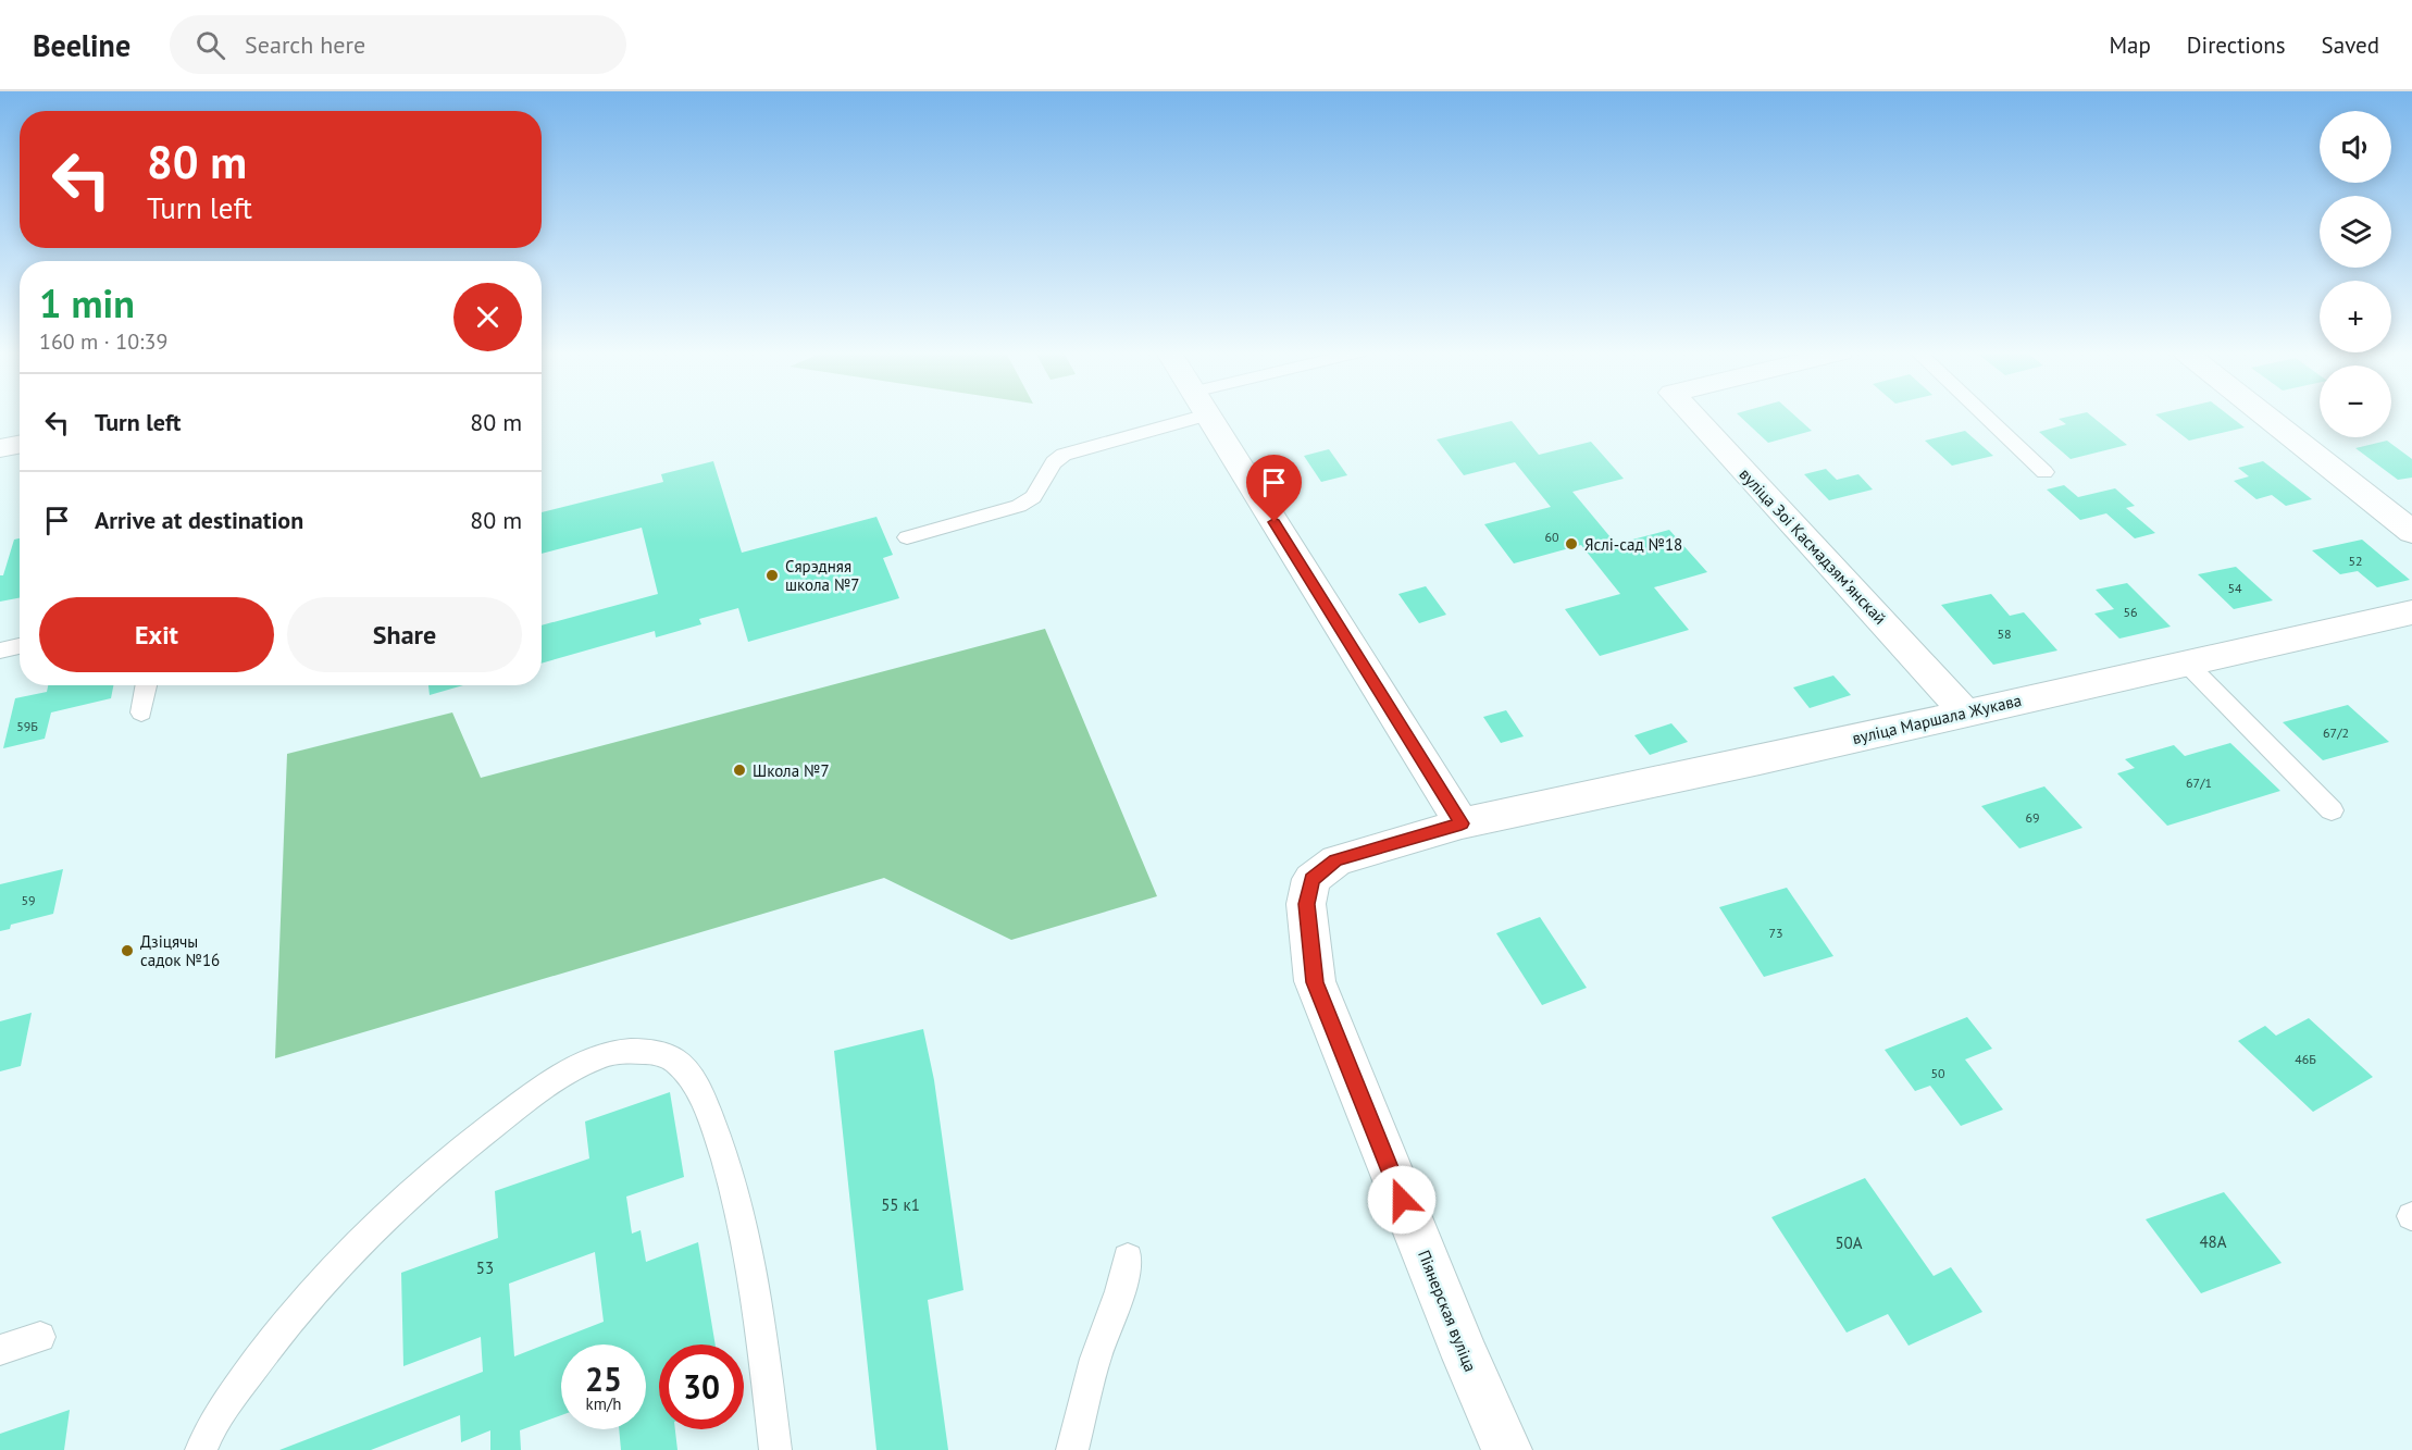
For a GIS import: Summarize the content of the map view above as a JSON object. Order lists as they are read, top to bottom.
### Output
{
  "streets": {
    "street": ["вуліца Зоі Касмадзямʼянскай", "вуліца Маршала Жукава", "Піянерская вуліца"]
  },
  "crossings": [
    ["вуліца Зоі Касмадзямʼянскай", "вуліца Маршала Жукава"],
    ["вуліца Маршала Жукава", "Піянерская вуліца"]
  ],
  "places": [
    "Яслі-сад №18",
    "Сярэдняя школа №7",
    "Школа №7",
    "Дзіцячы садок №16"
  ],
  "house_numbers": [
    "60",
    "52",
    "54",
    "56",
    "58",
    "59Б",
    "67/2",
    "67/1",
    "69",
    "59",
    "73",
    "46Б",
    "50",
    "55 к1",
    "48А",
    "50А",
    "53"
  ],
  "page": {
    "header": "Beeline",
    "search": "Search here",
    "nav": ["Map", "Directions", "Saved"],
    "map_buttons": ["+", "−"],
    "turn": ["80 m", "Turn left"],
    "heading": ["1 min", "160 m · 10:39"],
    "list": [
      {
        "name": "Turn left",
        "value": "80 m"
      },
      {
        "name": "Arrive at destination",
        "value": "80 m"
      }
    ],
    "buttons": ["Exit", "Share"],
    "speed": "25 km/h",
    "limit": "30"
  }
}
